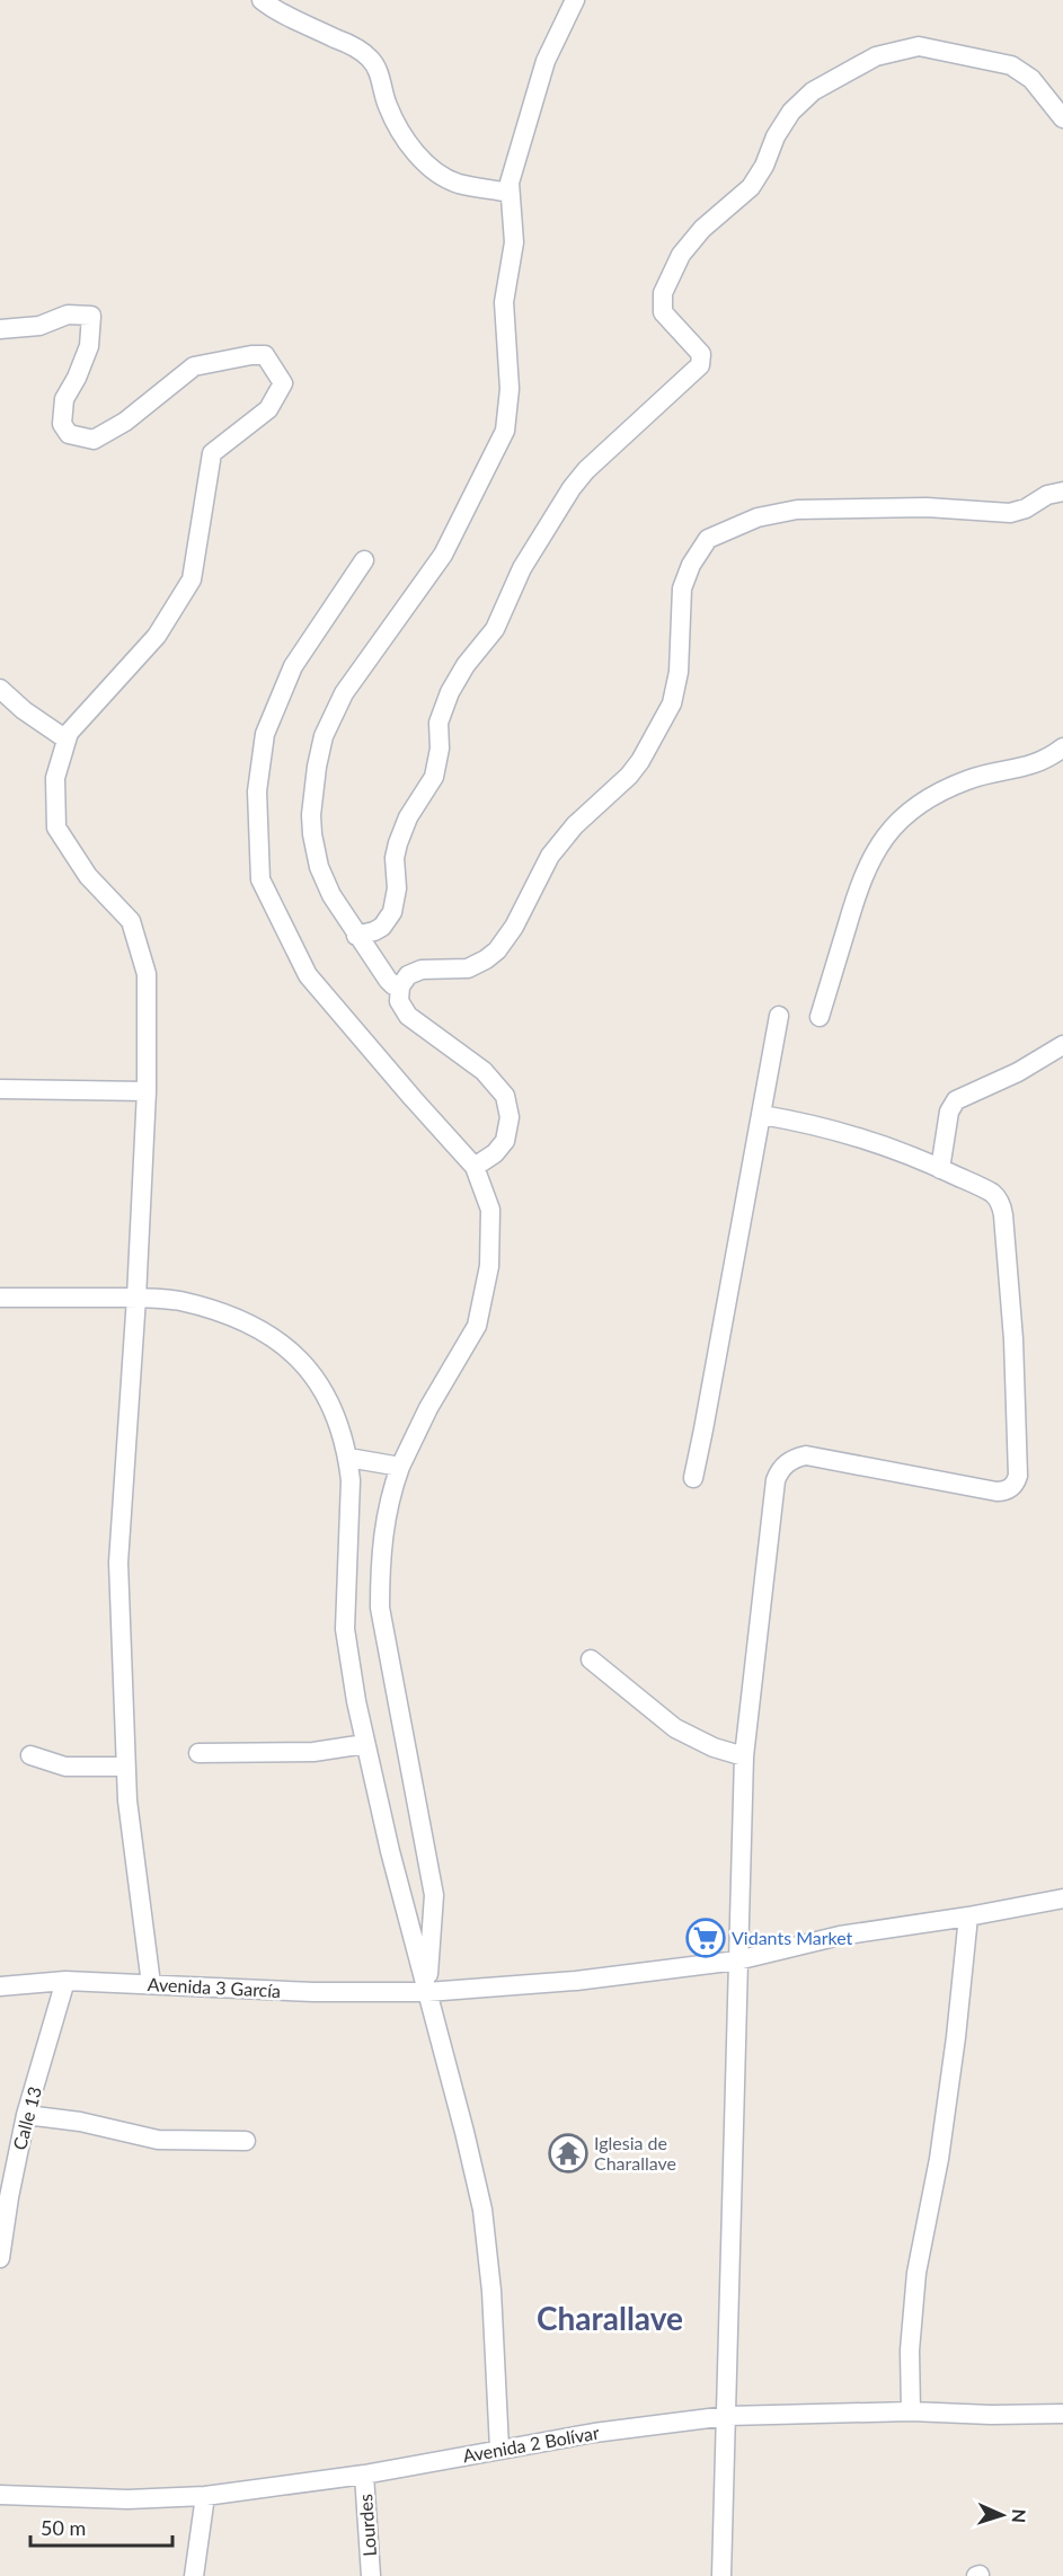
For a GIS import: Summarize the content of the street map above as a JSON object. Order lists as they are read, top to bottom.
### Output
{
  "streets": {
    "street": [
      "Avenida 3 García",
      "Calle 13",
      "Avenida 2 Bolívar",
      "Lourdes"
    ]
  },
  "crossings": [
    ["Avenida 3 García", "Calle 13"],
    ["Avenida 2 Bolívar", "Lourdes"]
  ],
  "districts": ["Charallave"],
  "places": {
    "supermarket": ["Vidants Market"],
    "temple": ["Iglesia de Charallave"]
  },
  "scale_bar": "50 m",
  "north": "right"
}
